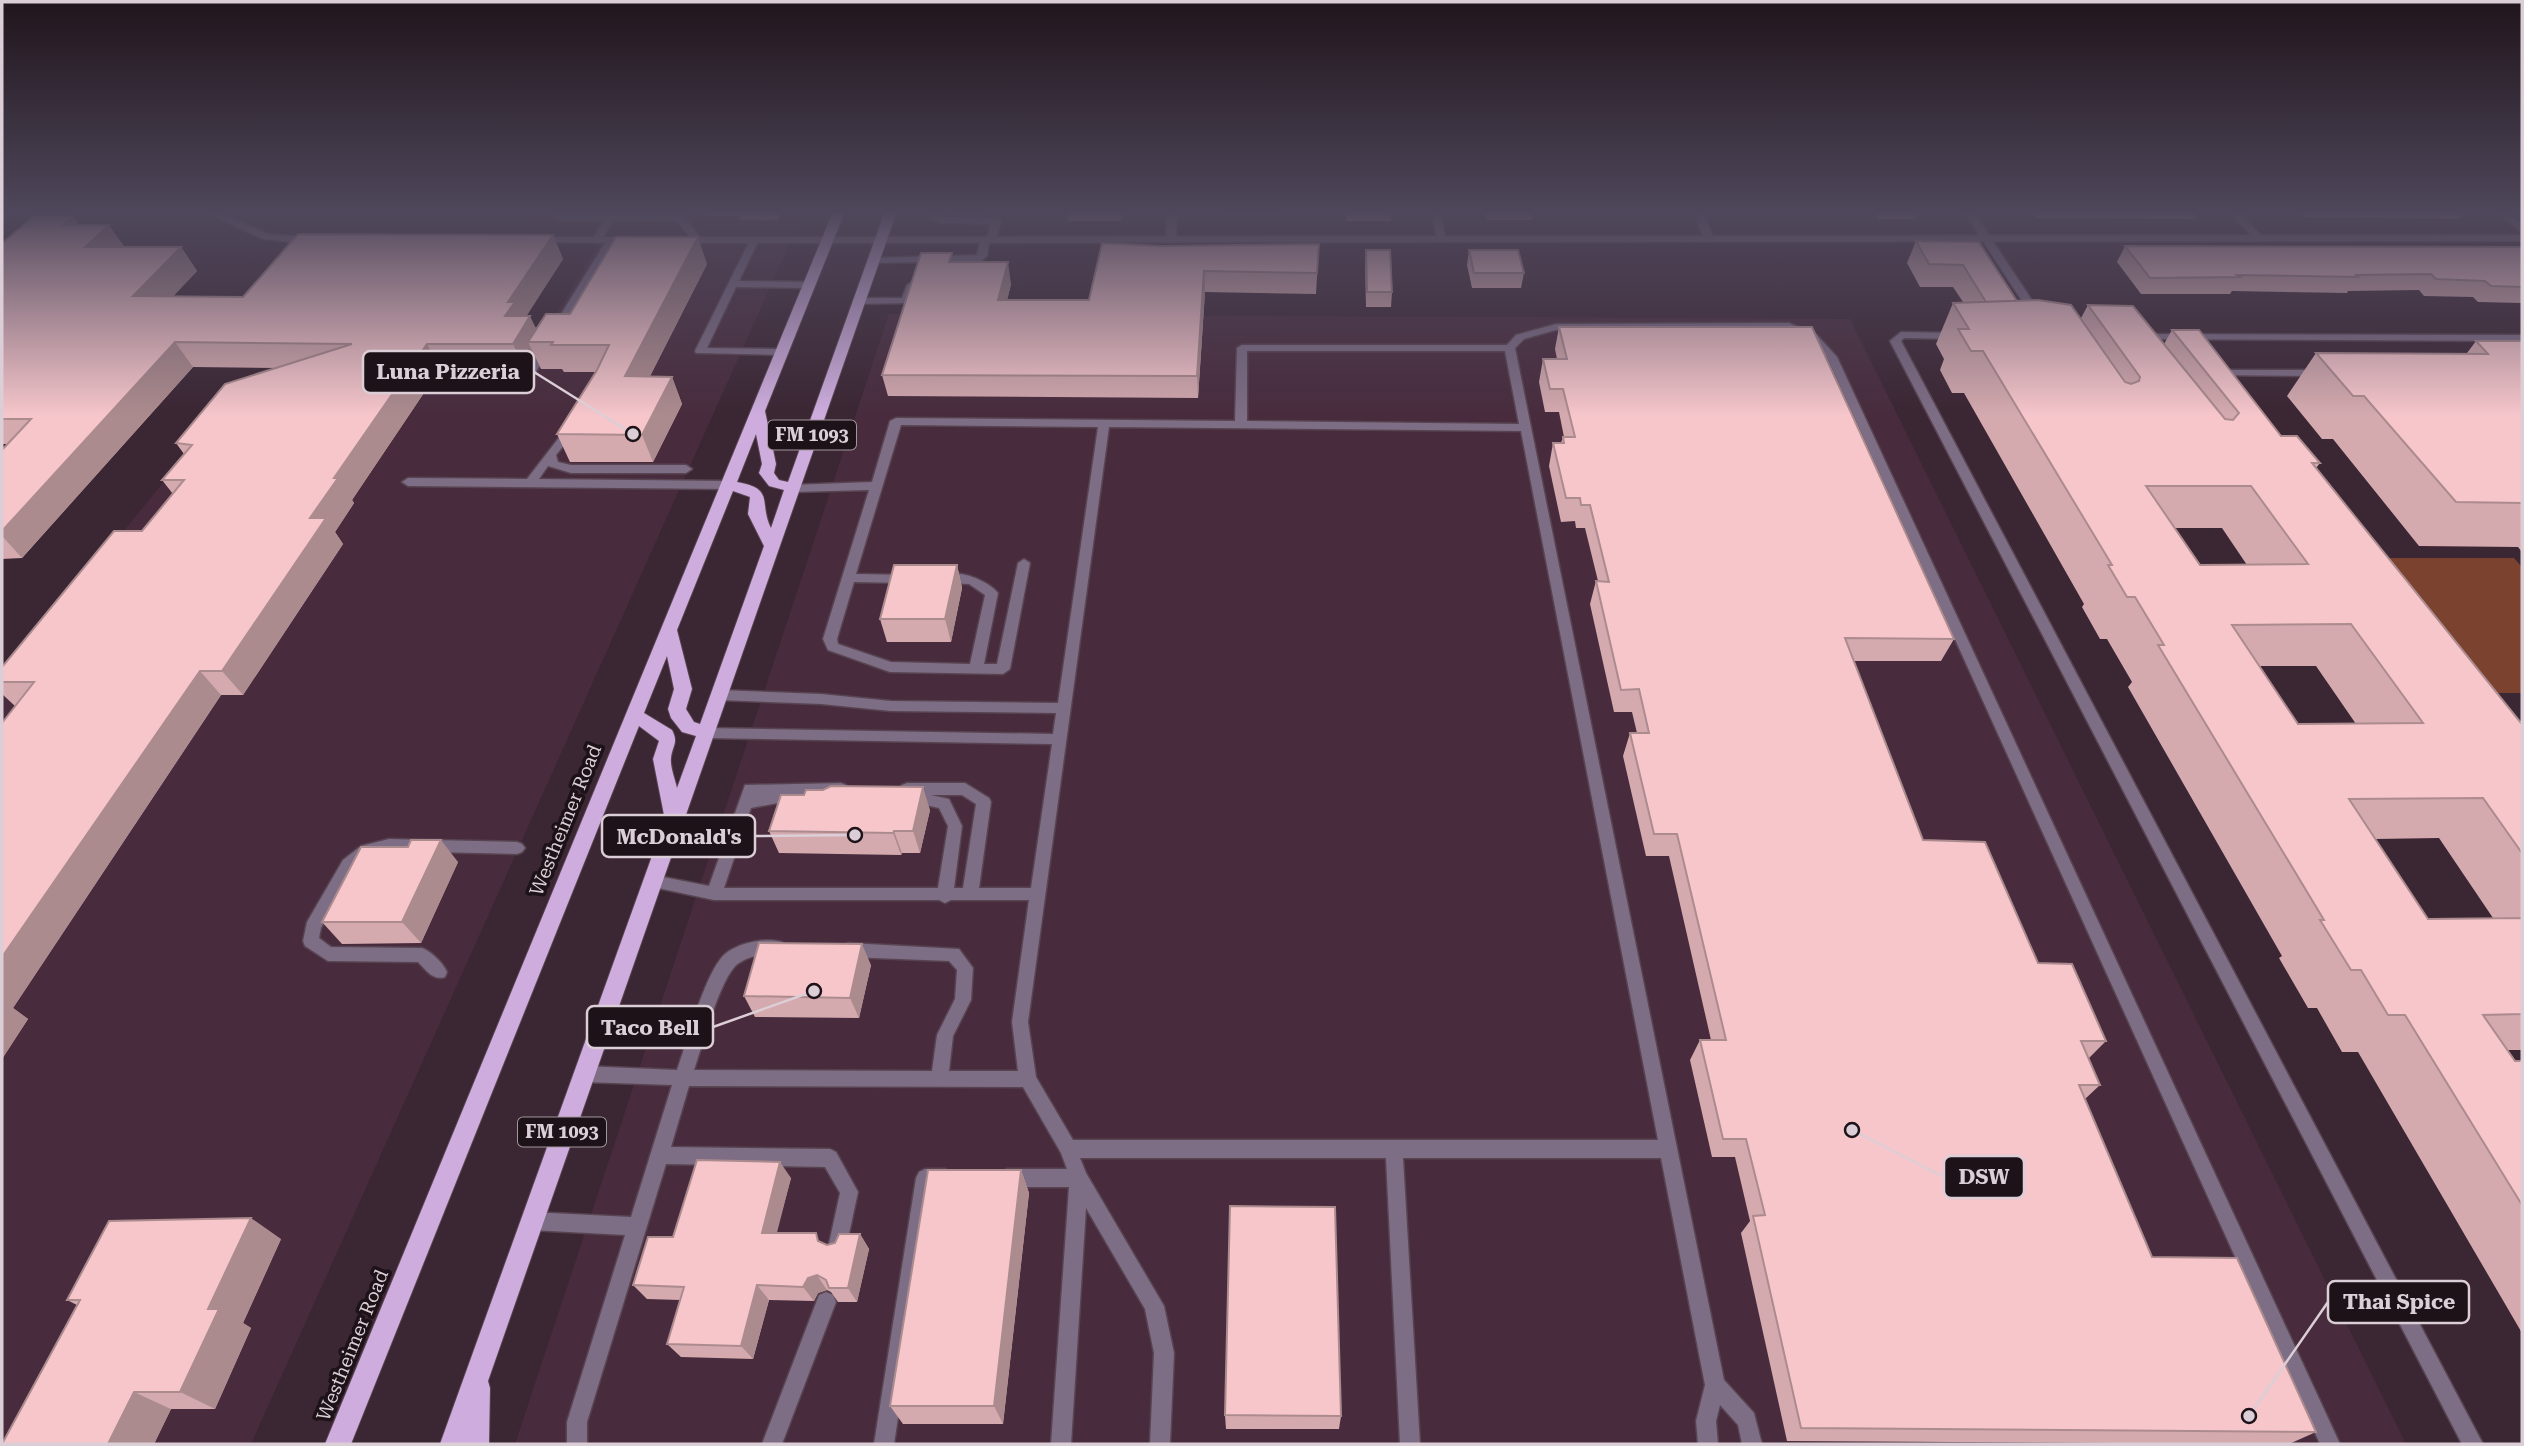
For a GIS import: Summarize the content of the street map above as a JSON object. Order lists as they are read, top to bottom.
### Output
{
  "streets": {
    "main road": ["FM 1093", "Westheimer Road"]
  },
  "places": [
    "Luna Pizzeria",
    "McDonald's",
    "Taco Bell",
    "DSW",
    "Thai Spice"
  ]
}
